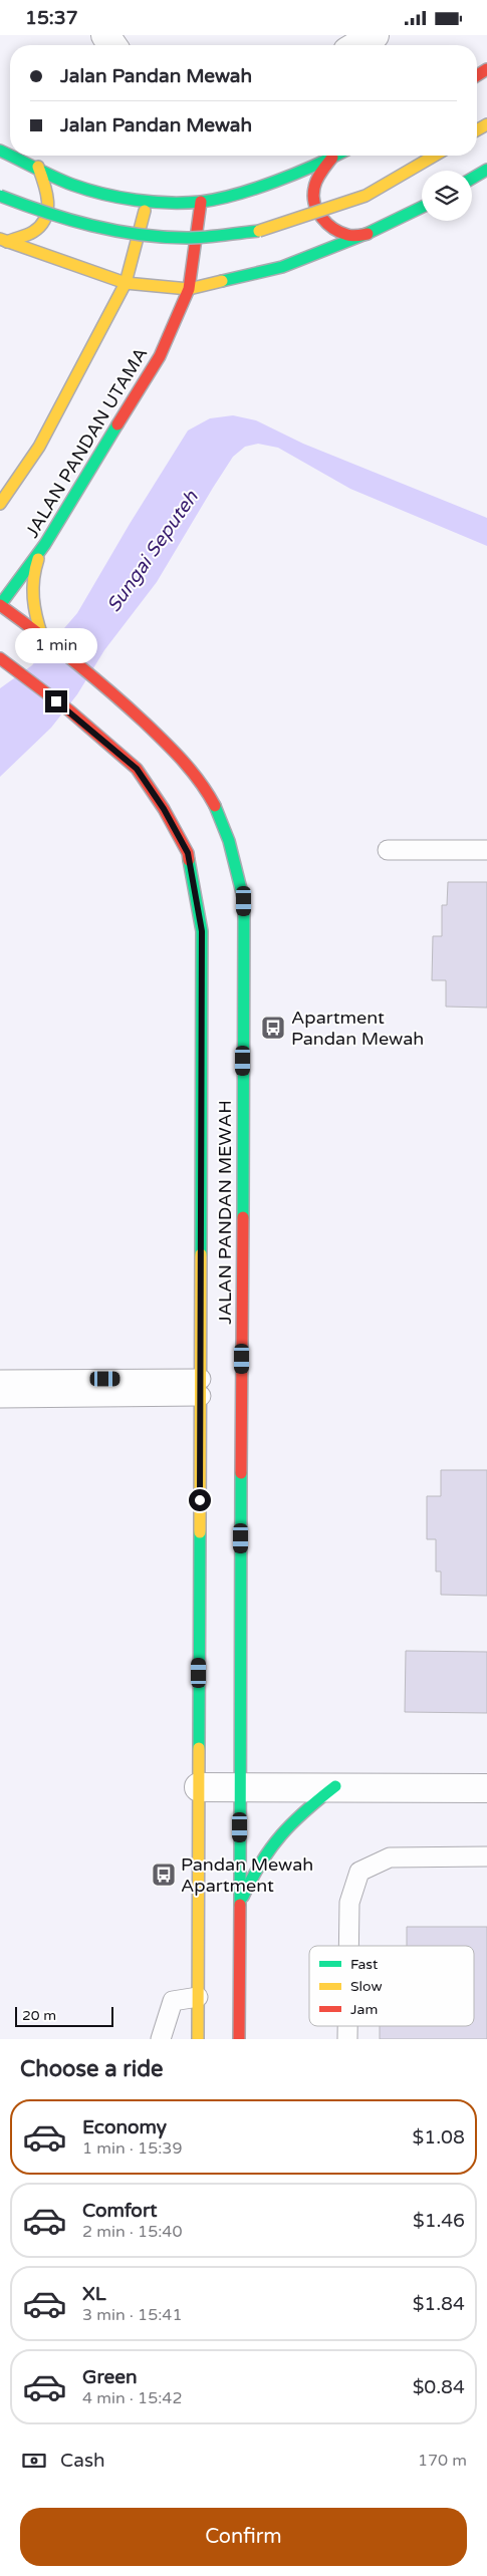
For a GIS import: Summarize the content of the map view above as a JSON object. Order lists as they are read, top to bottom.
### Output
{
  "streets": {
    "main road": ["JALAN PANDAN UTAMA", "JALAN PANDAN MEWAH"]
  },
  "crossings": [
    ["JALAN PANDAN UTAMA", "JALAN PANDAN MEWAH"]
  ],
  "water": ["Sungai Seputeh"],
  "places": {
    "bus stop": ["Apartment Pandan Mewah", "Pandan Mewah Apartment"]
  },
  "legend": ["Fast", "Slow", "Jam"],
  "scale_bar": "20 m",
  "page": {
    "status": "15:37",
    "banner": ["Jalan Pandan Mewah", "Jalan Pandan Mewah"],
    "bubble": "1 min",
    "scale": "20 m",
    "heading": "Choose a ride",
    "list": [
      {
        "name": "Economy",
        "note": "1 min · 15:39",
        "value": "$1.08"
      },
      {
        "name": "Comfort",
        "note": "2 min · 15:40",
        "value": "$1.46"
      },
      {
        "name": "XL",
        "note": "3 min · 15:41",
        "value": "$1.84"
      },
      {
        "name": "Green",
        "note": "4 min · 15:42",
        "value": "$0.84"
      }
    ],
    "pay": ["Cash", "170 m"],
    "buttons": "Confirm"
  }
}
